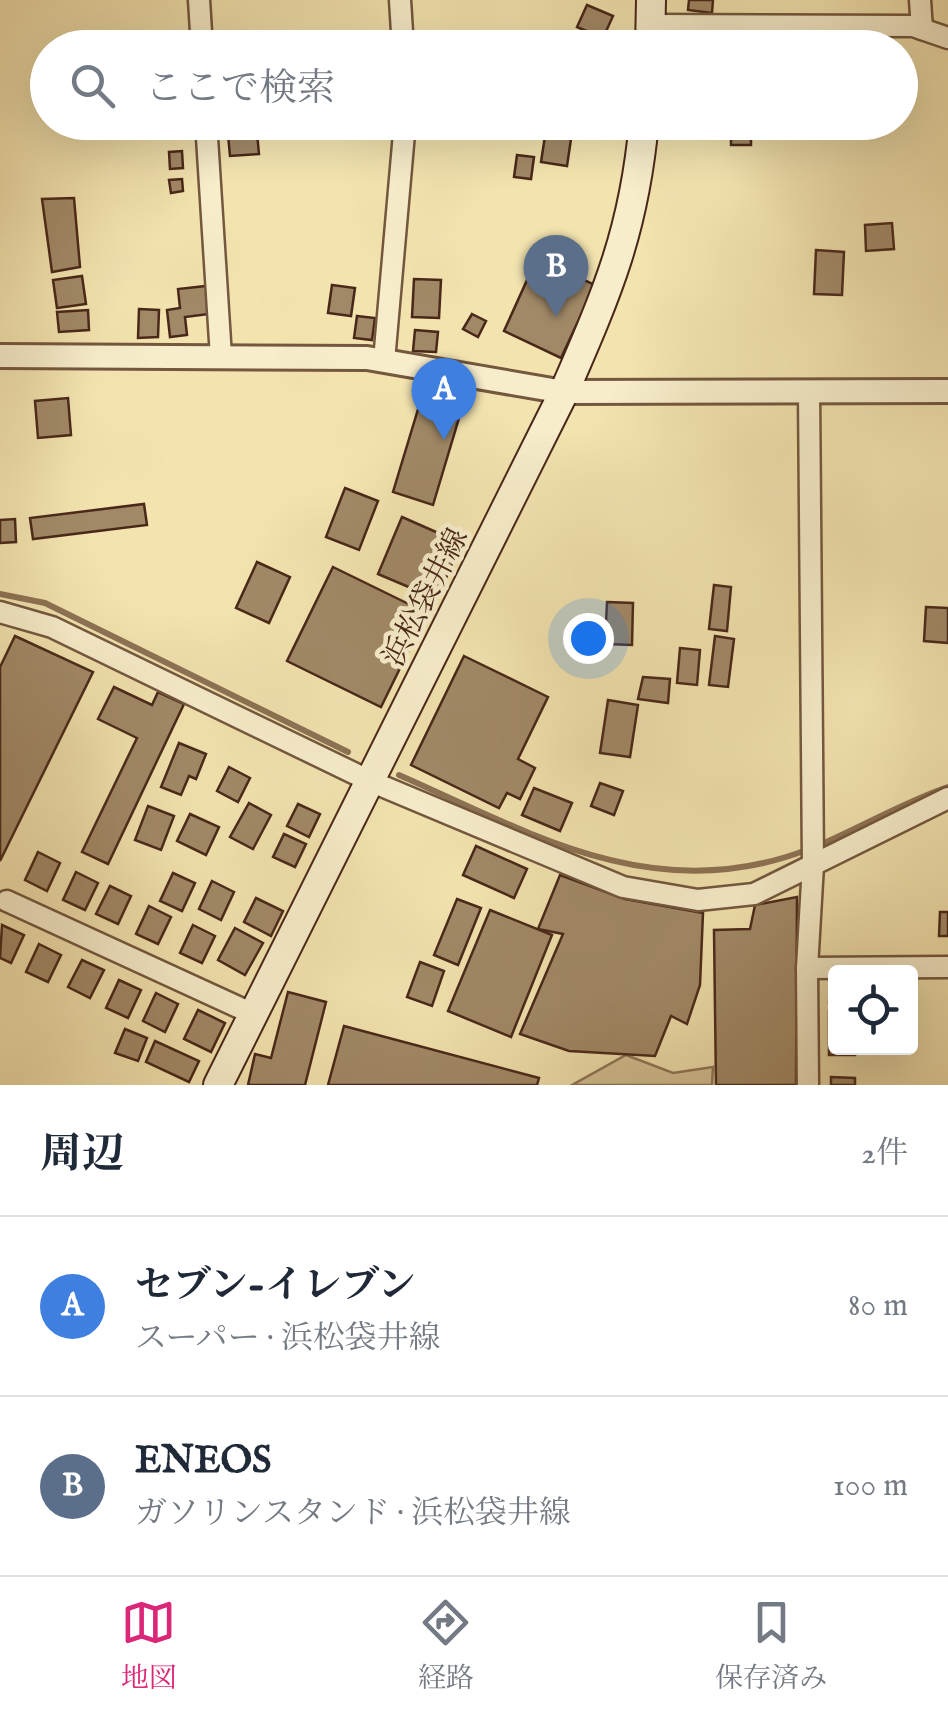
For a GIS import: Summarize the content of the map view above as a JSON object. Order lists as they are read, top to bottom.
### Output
{
  "streets": {
    "main road": ["浜松袋井線"]
  },
  "page": {
    "search": "ここで検索",
    "pins": ["B", "A"],
    "heading": ["周辺", "2件"],
    "list": [
      {
        "mark": "A",
        "name": "セブン-イレブン",
        "note": "スーパー · 浜松袋井線",
        "value": "80 m"
      },
      {
        "mark": "B",
        "name": "ENEOS",
        "note": "ガソリンスタンド · 浜松袋井線",
        "value": "100 m"
      }
    ],
    "nav": ["地図", "経路", "保存済み"]
  }
}
